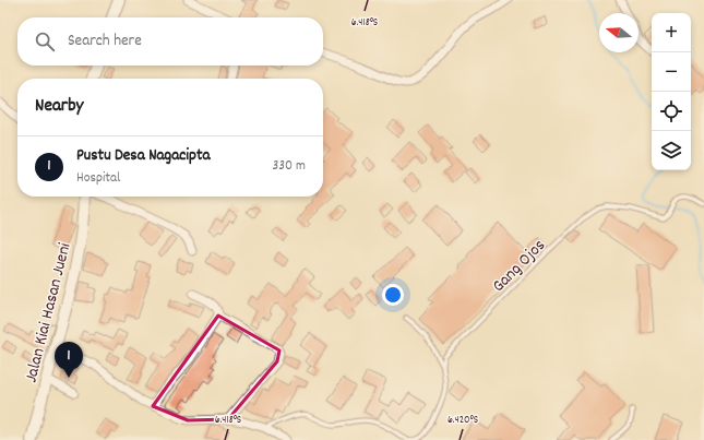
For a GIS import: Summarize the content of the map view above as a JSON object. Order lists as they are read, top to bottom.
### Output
{
  "streets": {
    "street": ["Jalan Kiai Hasan Jueni"],
    "lane": ["Gang Ojos"]
  },
  "north": "left",
  "page": {
    "map_buttons": ["+", "−"],
    "search": "Search here",
    "heading": "Nearby",
    "list": [
      {
        "mark": "1",
        "name": "Pustu Desa Nagacipta",
        "note": "Hospital",
        "value": "330 m"
      }
    ],
    "pins": "1"
  },
  "coordinates": ["6.418°S", "6.420°S"]
}
